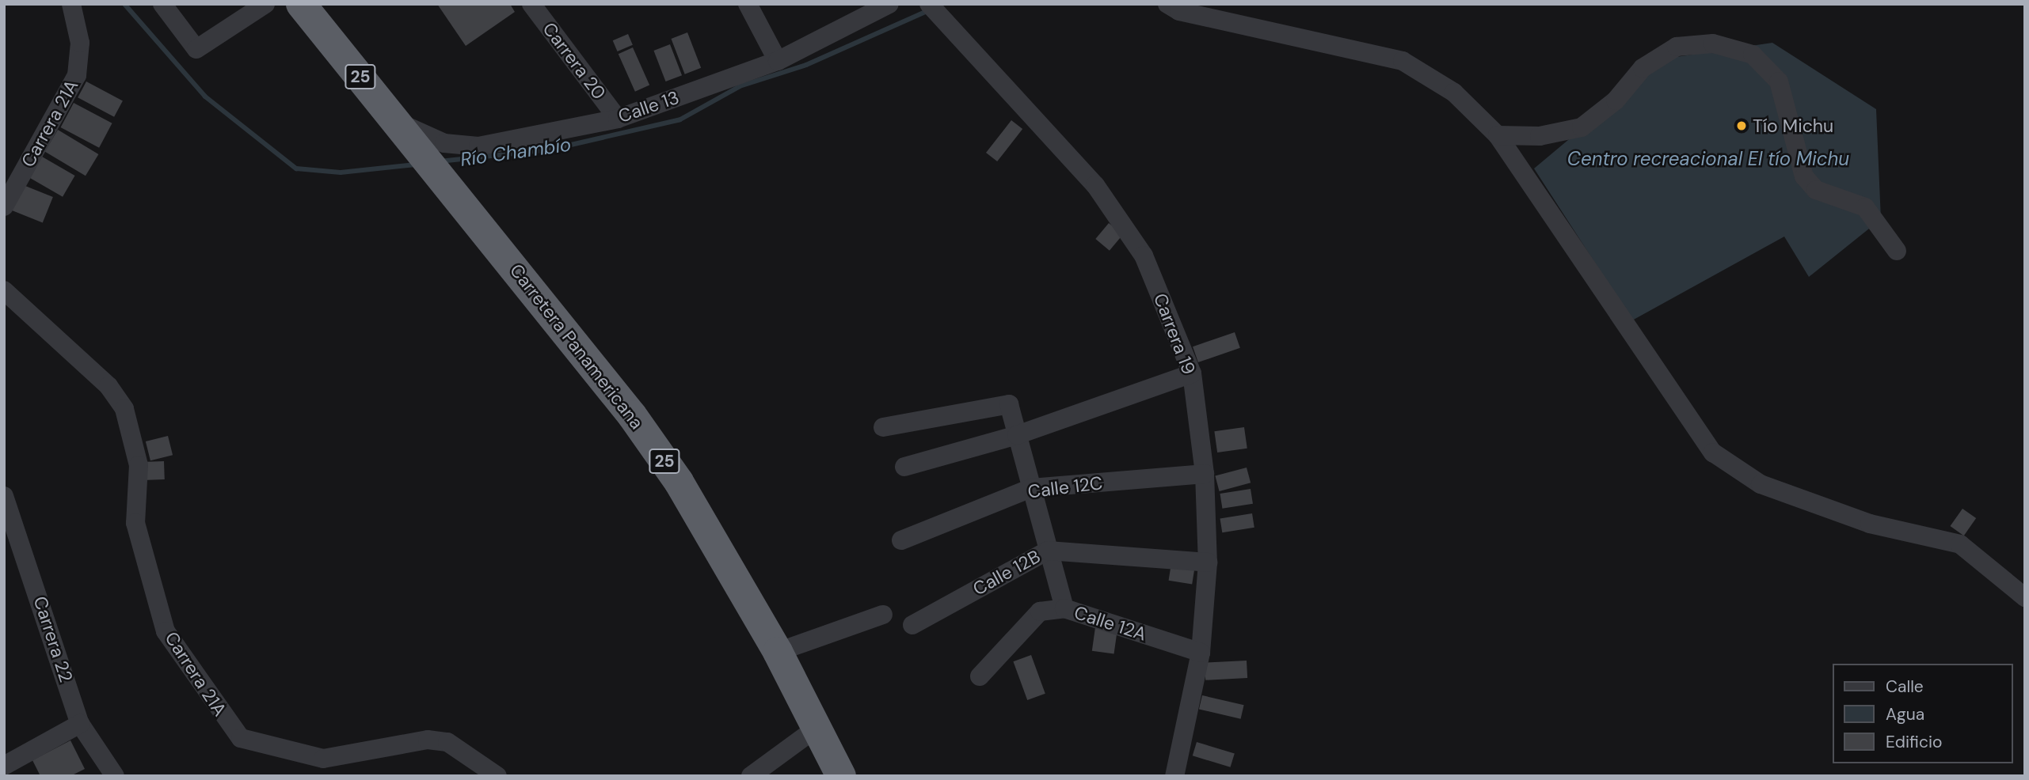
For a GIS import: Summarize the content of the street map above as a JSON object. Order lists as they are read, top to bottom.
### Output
{
  "streets": {
    "highway": ["25", "Carretera Panamericana"],
    "street": [
      "Carrera 20",
      "Calle 13",
      "Carrera 21A",
      "Carrera 19",
      "Calle 12C",
      "Calle 12B",
      "Calle 12A",
      "Carrera 22"
    ]
  },
  "crossings": [
    ["Carrera 20", "Calle 13"],
    ["Calle 13", "Carretera Panamericana"],
    ["Carrera 19", "Calle 12C"],
    ["Carrera 19", "Calle 12B"],
    ["Carrera 19", "Calle 12A"]
  ],
  "water": ["Río Chambío", "Centro recreacional El tío Michu"],
  "places": ["Tío Michu"],
  "legend": ["Calle", "Agua", "Edificio"]
}
